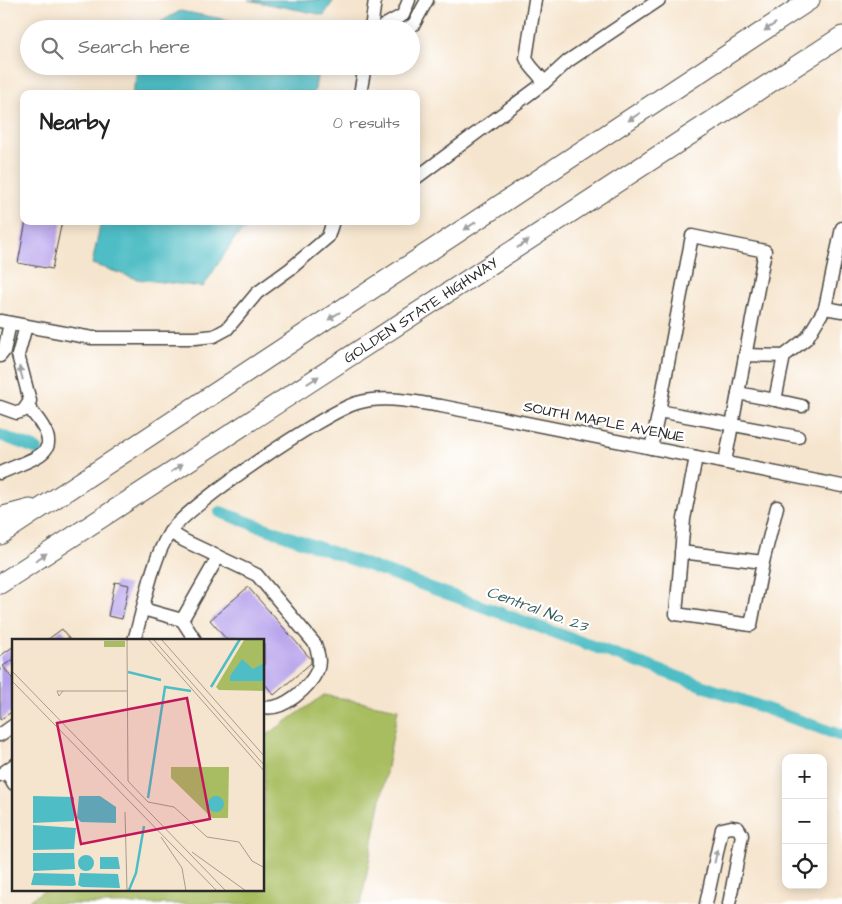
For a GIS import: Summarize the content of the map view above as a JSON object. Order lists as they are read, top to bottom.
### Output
{
  "streets": {
    "highway": ["GOLDEN STATE HIGHWAY"],
    "street": ["SOUTH MAPLE AVENUE"]
  },
  "water": ["Central No. 23"],
  "page": {
    "search": "Search here",
    "heading": ["Nearby", "0 results"],
    "map_buttons": ["+", "−"]
  }
}
